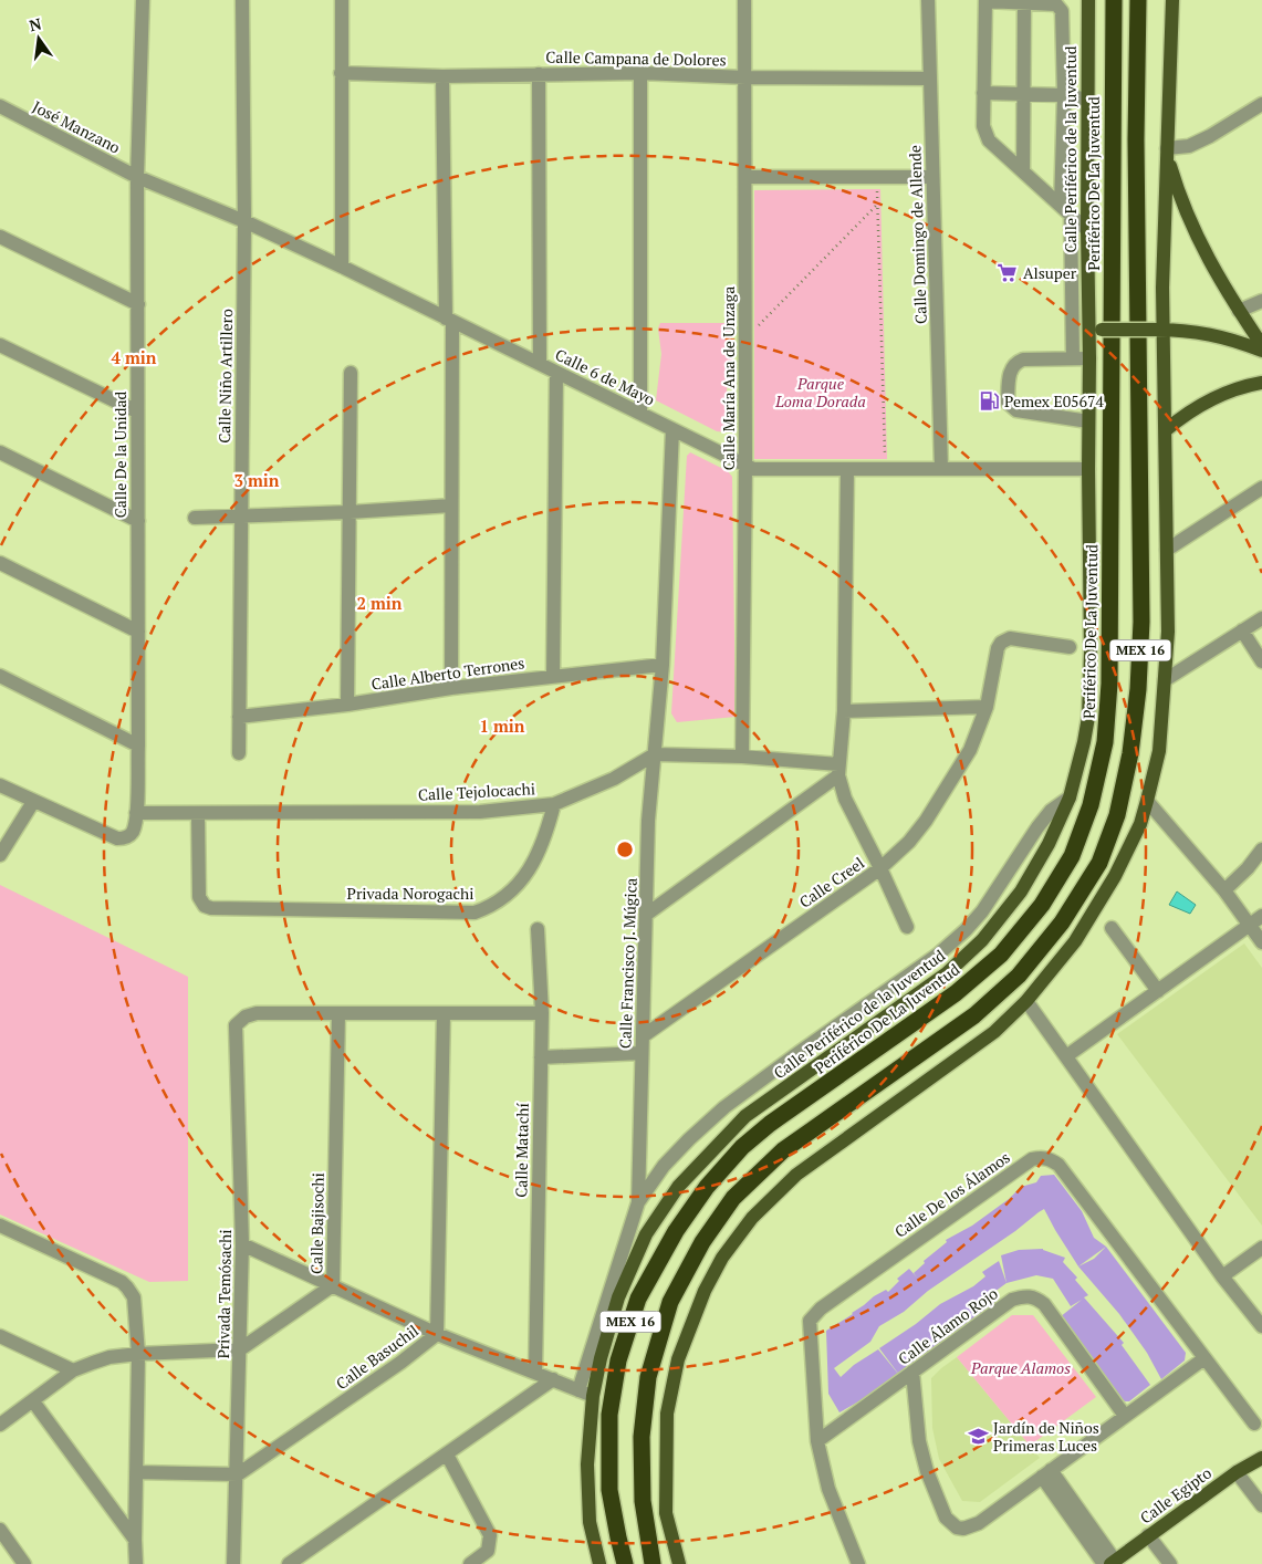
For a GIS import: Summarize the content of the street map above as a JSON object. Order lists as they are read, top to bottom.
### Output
{
  "streets": {
    "highway": ["Periférico De La Juventud", "MEX 16"],
    "main road": ["Calle Periférico de la Juventud", "Calle Egipto"],
    "street": [
      "Calle Campana de Dolores",
      "José Manzano",
      "Calle Domingo de Allende",
      "Calle Niño Artillero",
      "Calle 6 de Mayo",
      "Calle María Ana de Unzaga",
      "Calle De la Unidad",
      "Calle Alberto Terrones",
      "Calle Tejolocachi",
      "Calle Creel",
      "Privada Norogachi",
      "Calle Francisco J. Múgica",
      "Calle Matachí",
      "Calle De los Álamos",
      "Calle Bajisochi",
      "Privada Temósachi",
      "Calle Álamo Rojo",
      "Calle Basuchil"
    ]
  },
  "crossings": [
    ["Calle Campana de Dolores", "Calle Domingo de Allende"],
    ["Calle Campana de Dolores", "Calle María Ana de Unzaga"],
    ["José Manzano", "Calle 6 de Mayo"],
    ["José Manzano", "Calle De la Unidad"],
    ["Calle Periférico de la Juventud", "Calle 6 de Mayo"],
    ["Calle Domingo de Allende", "Calle 6 de Mayo"],
    ["Calle Niño Artillero", "Calle 6 de Mayo"],
    ["Calle Niño Artillero", "Calle Alberto Terrones"],
    ["Calle 6 de Mayo", "Calle María Ana de Unzaga"],
    ["Calle 6 de Mayo", "Calle De la Unidad"],
    ["Calle 6 de Mayo", "Calle Francisco J. Múgica"],
    ["Calle De la Unidad", "Calle Tejolocachi"],
    ["Calle Alberto Terrones", "Calle Francisco J. Múgica"],
    ["Calle Tejolocachi", "Privada Norogachi"],
    ["Calle Tejolocachi", "Calle Francisco J. Múgica"],
    ["Calle Creel", "Calle Francisco J. Múgica"],
    ["Calle De los Álamos", "Calle Álamo Rojo"],
    ["Calle Bajisochi", "Privada Temósachi"],
    ["Privada Temósachi", "Calle Basuchil"]
  ],
  "parks": ["Parque Loma Dorada", "Parque Alamos"],
  "places": {
    "supermarket": ["Alsuper"],
    "fuel station": ["Pemex E05674"],
    "school or university": ["Jardín de Niños Primeras Luces"]
  },
  "north": "top",
  "rings": [
    "4 min",
    "3 min",
    "2 min",
    "1 min"
  ]
}
